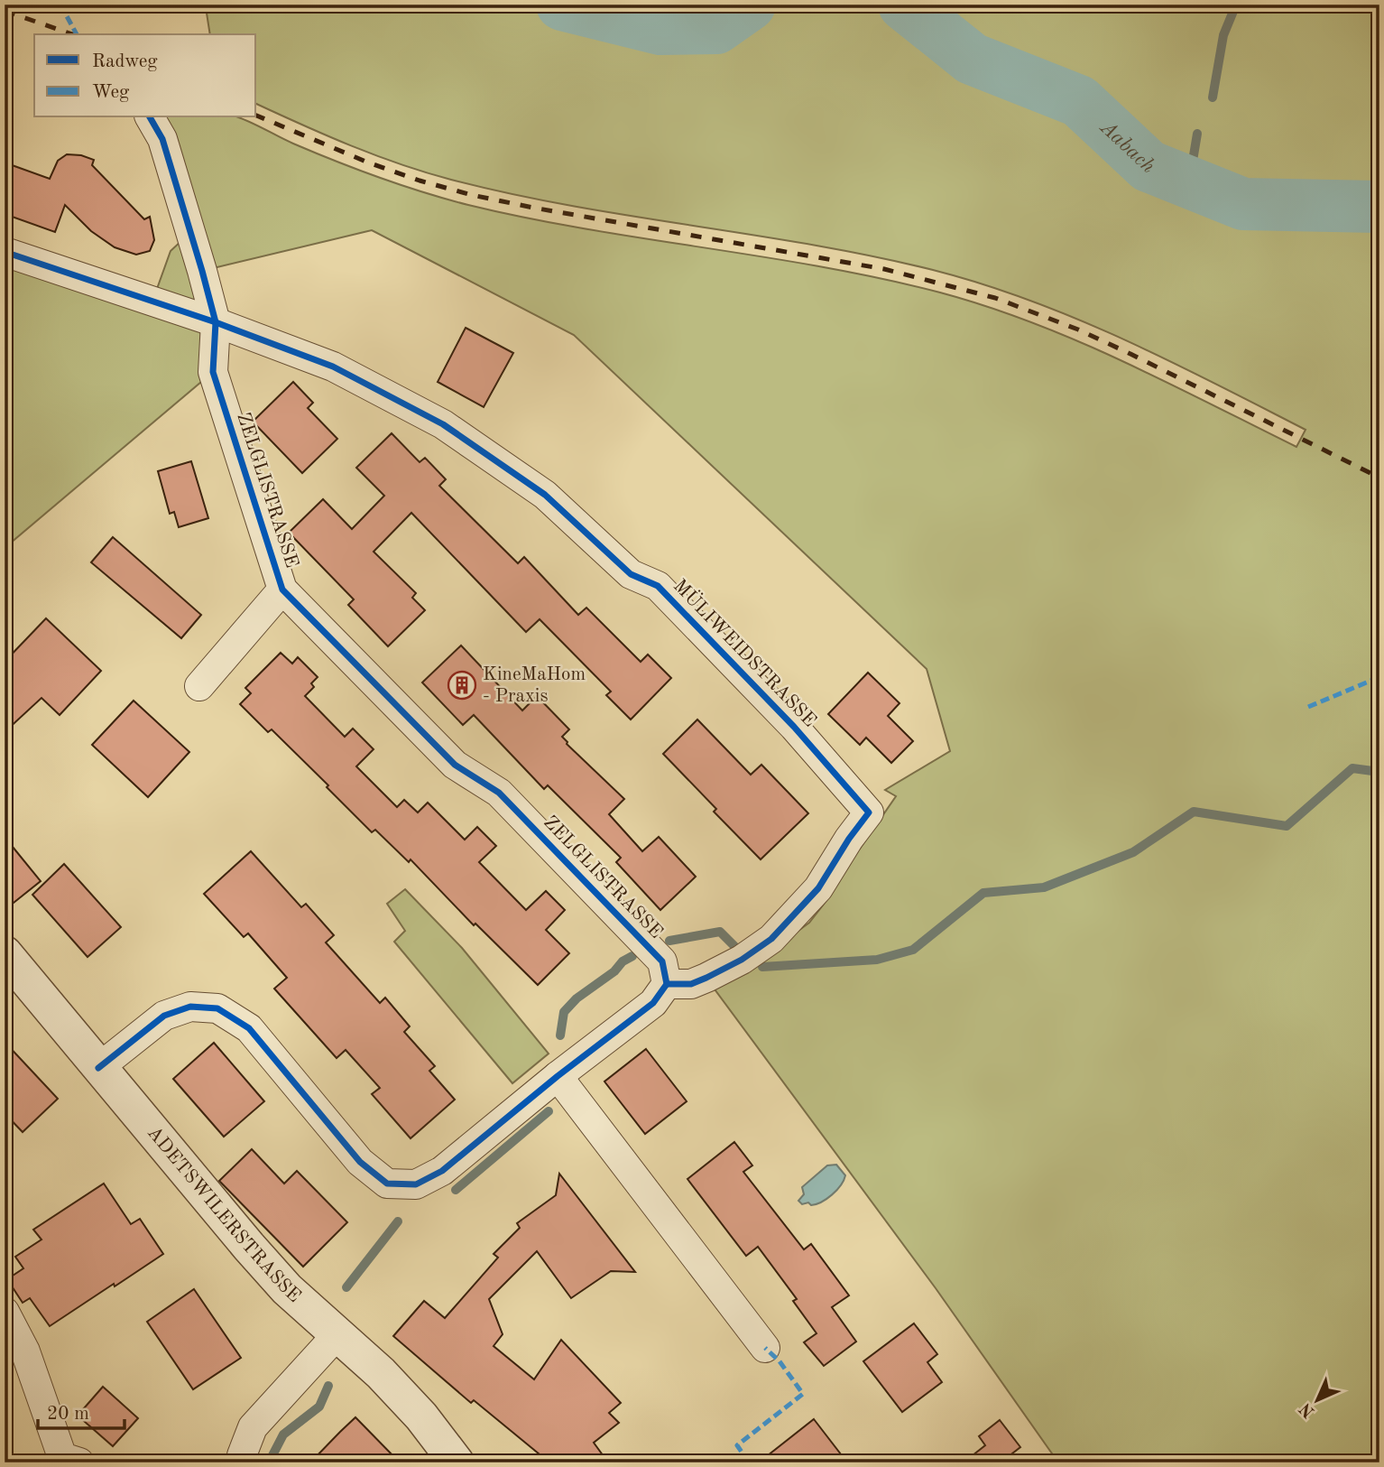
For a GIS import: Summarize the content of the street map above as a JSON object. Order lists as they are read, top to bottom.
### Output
{
  "streets": {
    "street": ["ZELGLISTRASSE", "MÜLIWEIDSTRASSE", "ADETSWILERSTRASSE"]
  },
  "crossings": [
    ["ZELGLISTRASSE", "MÜLIWEIDSTRASSE"]
  ],
  "water": ["Aabach"],
  "places": {
    "building": ["KineMaHom - Praxis"]
  },
  "legend": ["Radweg", "Weg"],
  "scale_bar": "20 m",
  "north": "bottom left"
}
